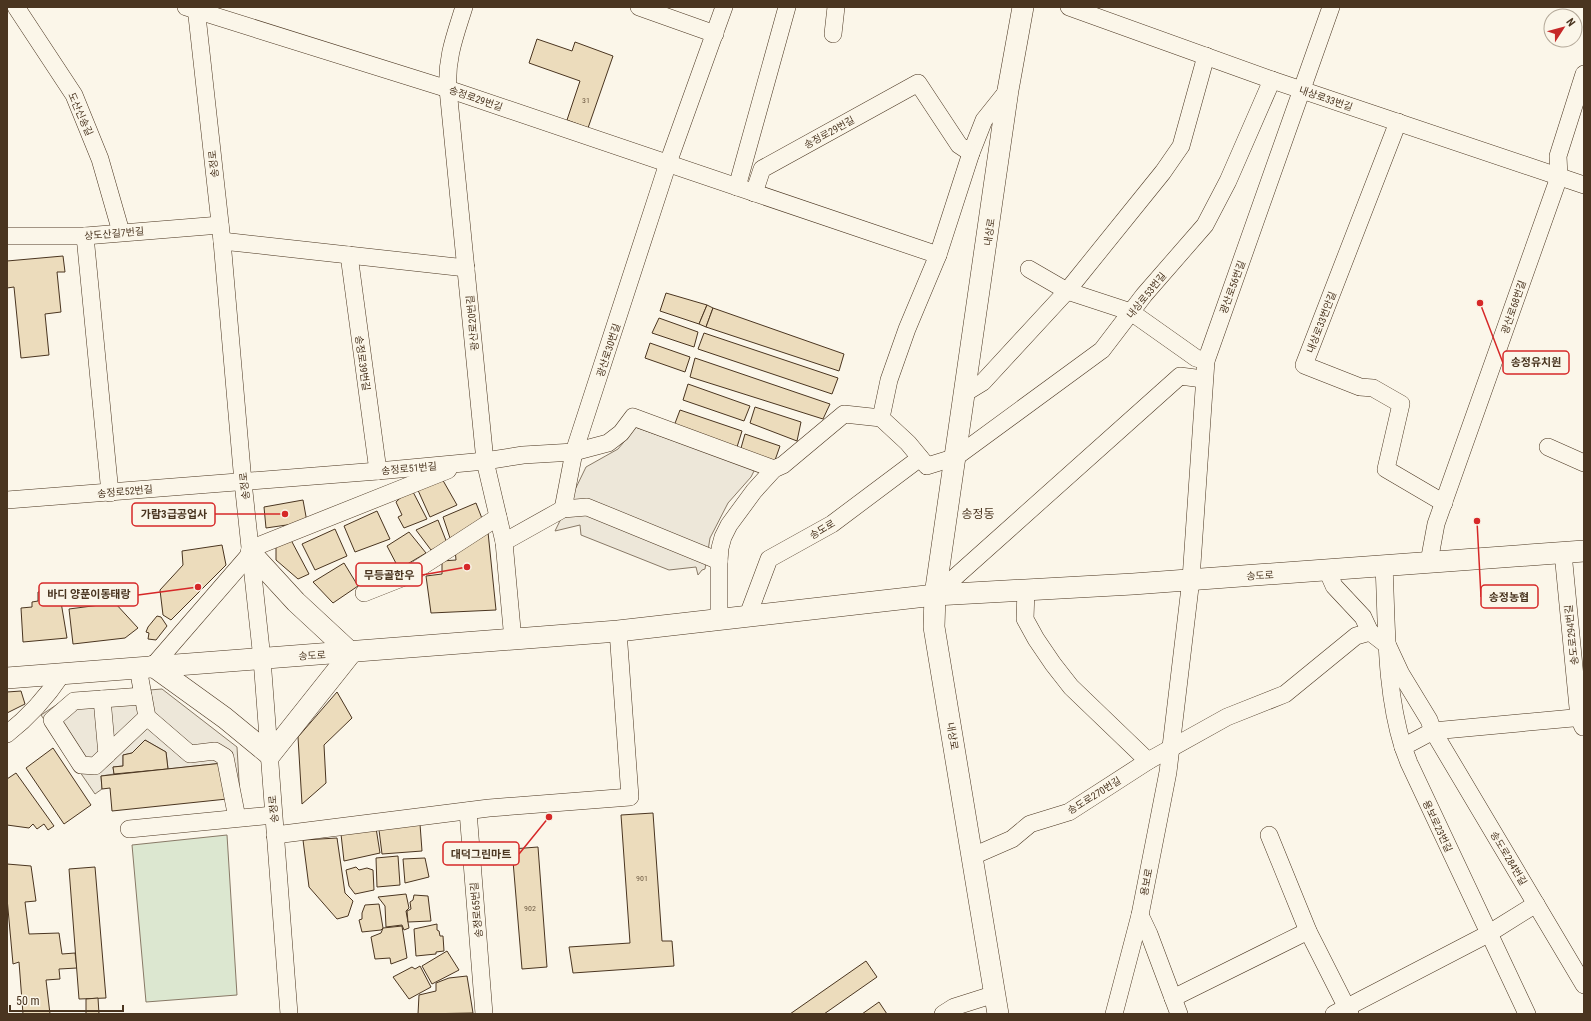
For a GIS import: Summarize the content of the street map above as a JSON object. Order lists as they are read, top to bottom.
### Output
{
  "streets": {
    "main road": ["내상로", "송도로"],
    "street": [
      "송정로29번길",
      "내상로33번길",
      "도산신송길",
      "송정로",
      "상도산길7번길",
      "광산로56번길",
      "내상로53번길",
      "광산로68번길",
      "내상로33번안길",
      "광산로20번길",
      "광산로30번길",
      "송정로39번길",
      "송정로51번길",
      "송정로52번길",
      "송도로294번길",
      "송도로270번길",
      "용보로23번길",
      "송도로284번길",
      "용보로",
      "송정로65번길"
    ]
  },
  "crossings": [
    ["송정로29번길", "송정로"],
    ["송정로29번길", "광산로20번길"],
    ["송정로29번길", "광산로30번길"],
    ["내상로33번길", "광산로56번길"],
    ["내상로33번길", "내상로53번길"],
    ["내상로33번길", "광산로68번길"],
    ["내상로33번길", "내상로33번안길"],
    ["도산신송길", "상도산길7번길"],
    ["송정로", "상도산길7번길"],
    ["송정로", "송정로51번길"],
    ["송정로", "송정로52번길"],
    ["송정로", "송도로"],
    ["내상로", "내상로53번길"],
    ["내상로", "송도로"],
    ["내상로", "송도로270번길"],
    ["광산로56번길", "송도로"],
    ["광산로56번길", "용보로"],
    ["광산로68번길", "내상로33번안길"],
    ["광산로68번길", "송도로"],
    ["광산로20번길", "송정로51번길"],
    ["광산로20번길", "송도로"],
    ["광산로30번길", "송정로51번길"],
    ["송정로39번길", "송정로51번길"],
    ["송정로51번길", "송정로52번길"],
    ["송도로", "송도로294번길"],
    ["송도로", "용보로23번길"],
    ["송도로", "용보로"],
    ["송도로294번길", "송도로284번길"],
    ["송도로270번길", "용보로"],
    ["용보로23번길", "송도로284번길"]
  ],
  "districts": ["송정동"],
  "places": [
    "송정유치원",
    "가람3급공업사",
    "송정농협",
    "무등골한우",
    "바디 양푼이동태랑",
    "대덕그린마트"
  ],
  "house_numbers": ["31", "901", "902"],
  "scale_bar": "50 m",
  "north": "top right"
}
